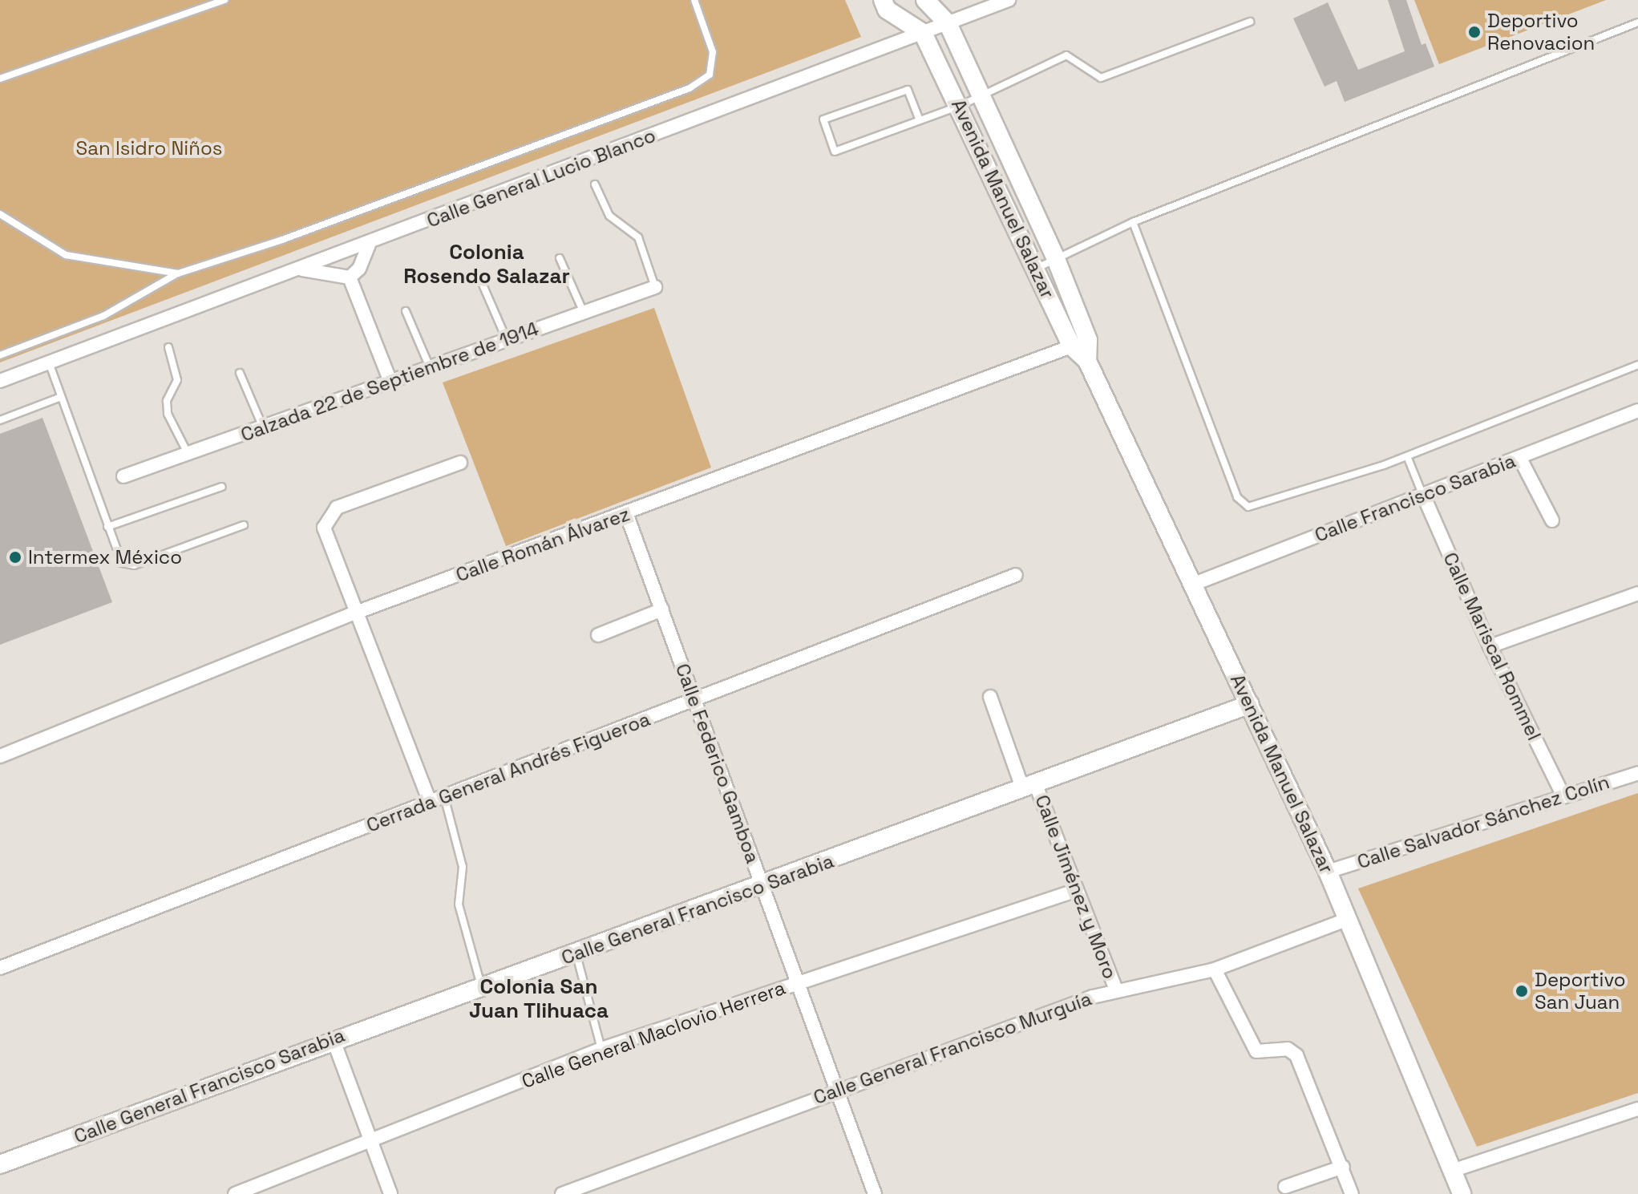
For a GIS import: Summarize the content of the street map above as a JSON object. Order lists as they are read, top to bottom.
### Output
{
  "streets": {
    "street": [
      "Calle General Lucio Blanco",
      "Avenida Manuel Salazar",
      "Calzada 22 de Septiembre de 1914",
      "Calle Francisco Sarabia",
      "Calle Román Álvarez",
      "Calle Mariscal Rommel",
      "Calle Federico Gamboa",
      "Cerrada General Andrés Figueroa",
      "Calle Salvador Sánchez Colín",
      "Calle Jiménez y Moro",
      "Calle General Francisco Sarabia",
      "Calle General Maclovio Herrera",
      "Calle General Francisco Murguía"
    ]
  },
  "crossings": [
    ["Calle General Lucio Blanco", "Avenida Manuel Salazar"],
    ["Avenida Manuel Salazar", "Calle Francisco Sarabia"],
    ["Avenida Manuel Salazar", "Calle Román Álvarez"],
    ["Avenida Manuel Salazar", "Calle Salvador Sánchez Colín"],
    ["Avenida Manuel Salazar", "Calle General Francisco Sarabia"],
    ["Avenida Manuel Salazar", "Calle General Francisco Murguía"],
    ["Calle Francisco Sarabia", "Calle Mariscal Rommel"],
    ["Calle Román Álvarez", "Calle Federico Gamboa"],
    ["Calle Mariscal Rommel", "Calle Salvador Sánchez Colín"],
    ["Calle Federico Gamboa", "Cerrada General Andrés Figueroa"],
    ["Calle Federico Gamboa", "Calle General Francisco Sarabia"],
    ["Calle Federico Gamboa", "Calle General Maclovio Herrera"],
    ["Calle Federico Gamboa", "Calle General Francisco Murguía"],
    ["Calle Jiménez y Moro", "Calle General Francisco Sarabia"],
    ["Calle Jiménez y Moro", "Calle General Maclovio Herrera"],
    ["Calle Jiménez y Moro", "Calle General Francisco Murguía"]
  ],
  "districts": ["Colonia Rosendo Salazar", "Colonia San Juan Tlihuaca"],
  "parks": ["San Isidro Niños"],
  "places": ["Deportivo Renovacion", "Intermex México", "Deportivo San Juan"]
}
